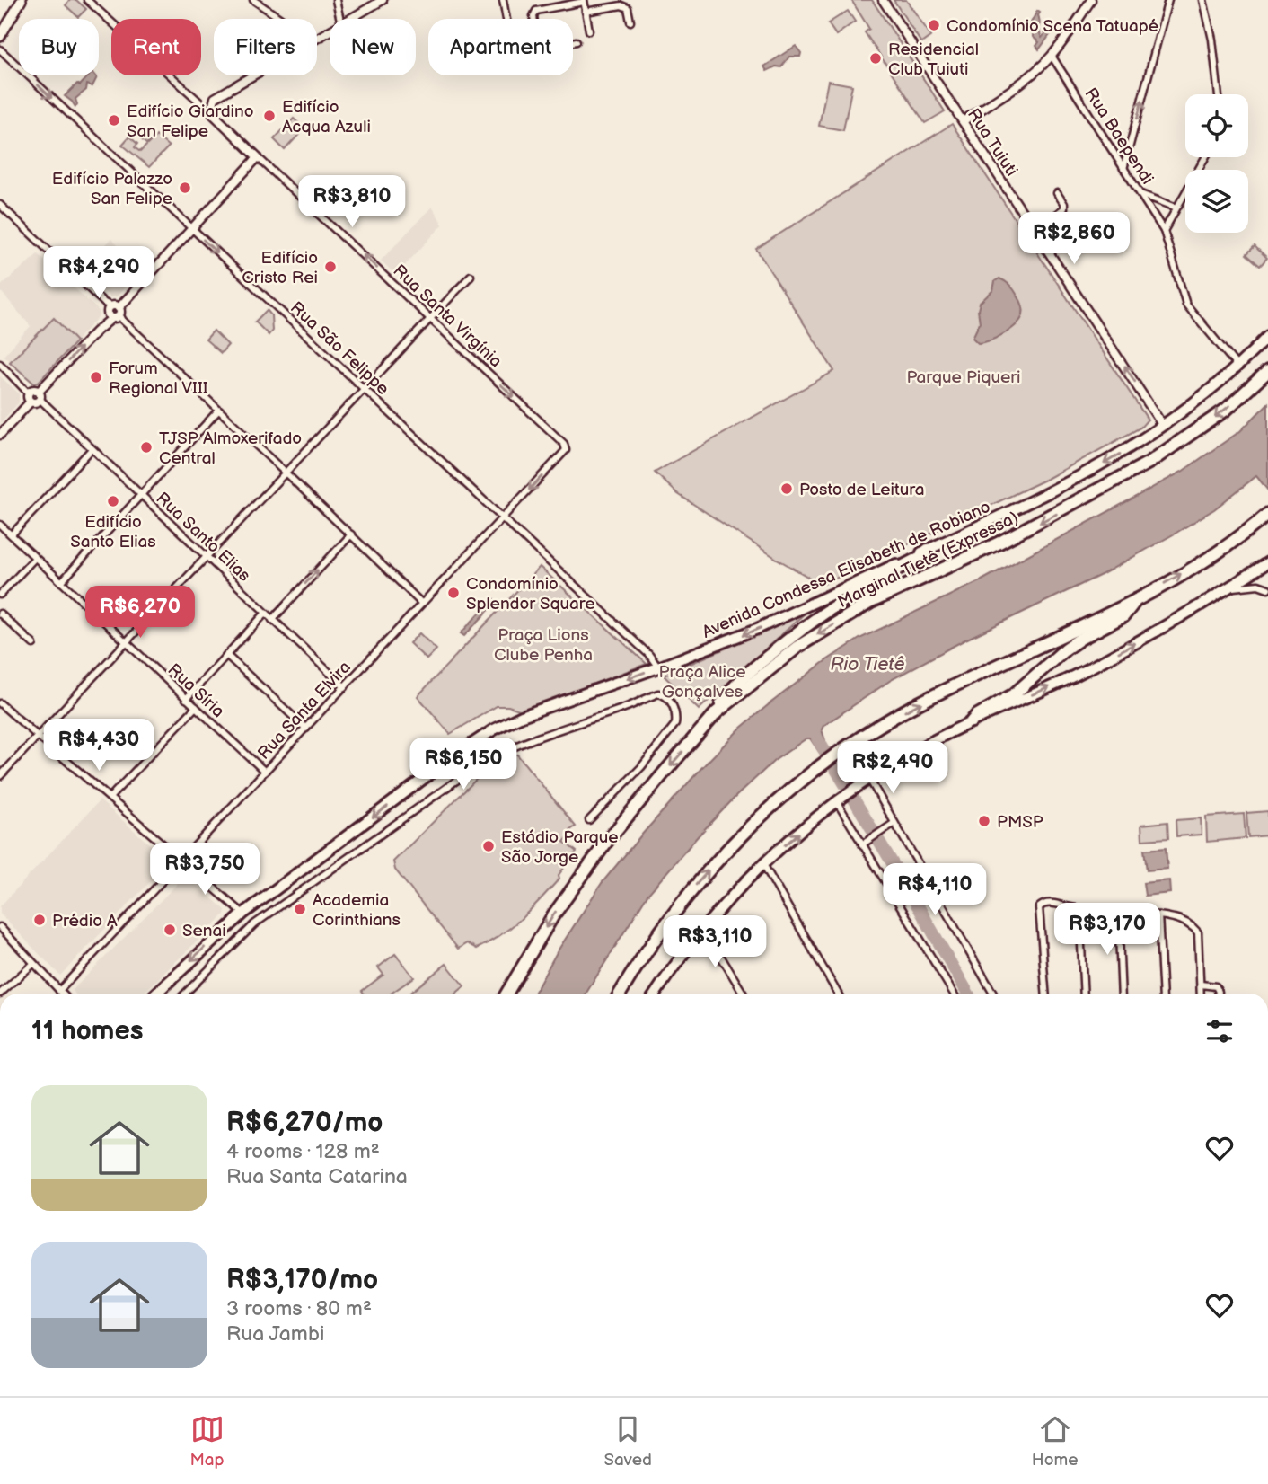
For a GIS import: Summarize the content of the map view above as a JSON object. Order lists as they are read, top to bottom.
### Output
{
  "streets": {
    "highway": ["Marginal Tietê (Expressa)", "Avenida Condessa Elisabeth de Robiano"],
    "street": [
      "Rua Baependi",
      "Rua Tuiuti",
      "Rua Santa Virgínia",
      "Rua São Felippe",
      "Rua Santo Elias",
      "Rua Síria",
      "Rua Santa Elvira"
    ]
  },
  "crossings": [
    ["Rua Baependi", "Avenida Condessa Elisabeth de Robiano"],
    ["Rua Tuiuti", "Avenida Condessa Elisabeth de Robiano"],
    ["Rua Santa Virgínia", "Rua Santa Elvira"],
    ["Rua São Felippe", "Avenida Condessa Elisabeth de Robiano"],
    ["Rua São Felippe", "Rua Santa Elvira"],
    ["Rua Santo Elias", "Rua Santa Elvira"],
    ["Rua Síria", "Rua Santa Elvira"]
  ],
  "one_way": ["Rua Tuiuti", "Rua São Felippe", "Avenida Condessa Elisabeth de Robiano"],
  "water": ["Rio Tietê"],
  "parks": ["Parque Piqueri", "Praça Lions Clube Penha", "Praça Alice Gonçalves"],
  "places": [
    "Condomínio Scena Tatuapé",
    "Residencial Club Tuiuti",
    "Edifício Acqua Azuli",
    "Edifício Giardino San Felipe",
    "Edifício Palazzo San Felipe",
    "Edifício Cristo Rei",
    "Forum Regional VIII",
    "TJSP Almoxerifado Central",
    "Posto de Leitura",
    "Edifício Santo Elias",
    "Condomínio Splendor Square",
    "PMSP",
    "Estádio Parque São Jorge",
    "Academia Corinthians",
    "Prédio A",
    "Senai"
  ],
  "page": {
    "chip": [
      "Buy",
      "Rent",
      "Filters",
      "New",
      "Apartment"
    ],
    "price": [
      "R$3,810",
      "R$2,860",
      "R$4,290",
      "R$6,270",
      "R$4,430",
      "R$6,150",
      "R$2,490",
      "R$3,750",
      "R$4,110",
      "R$3,170",
      "R$3,110"
    ],
    "heading": "11 homes",
    "list": [
      {
        "name": "R$6,270/mo",
        "note": "4 rooms · 128 m² · Rua Santa Catarina"
      },
      {
        "name": "R$3,170/mo",
        "note": "3 rooms · 80 m² · Rua Jambi"
      }
    ],
    "tabs": ["Map", "Saved", "Home"]
  }
}
